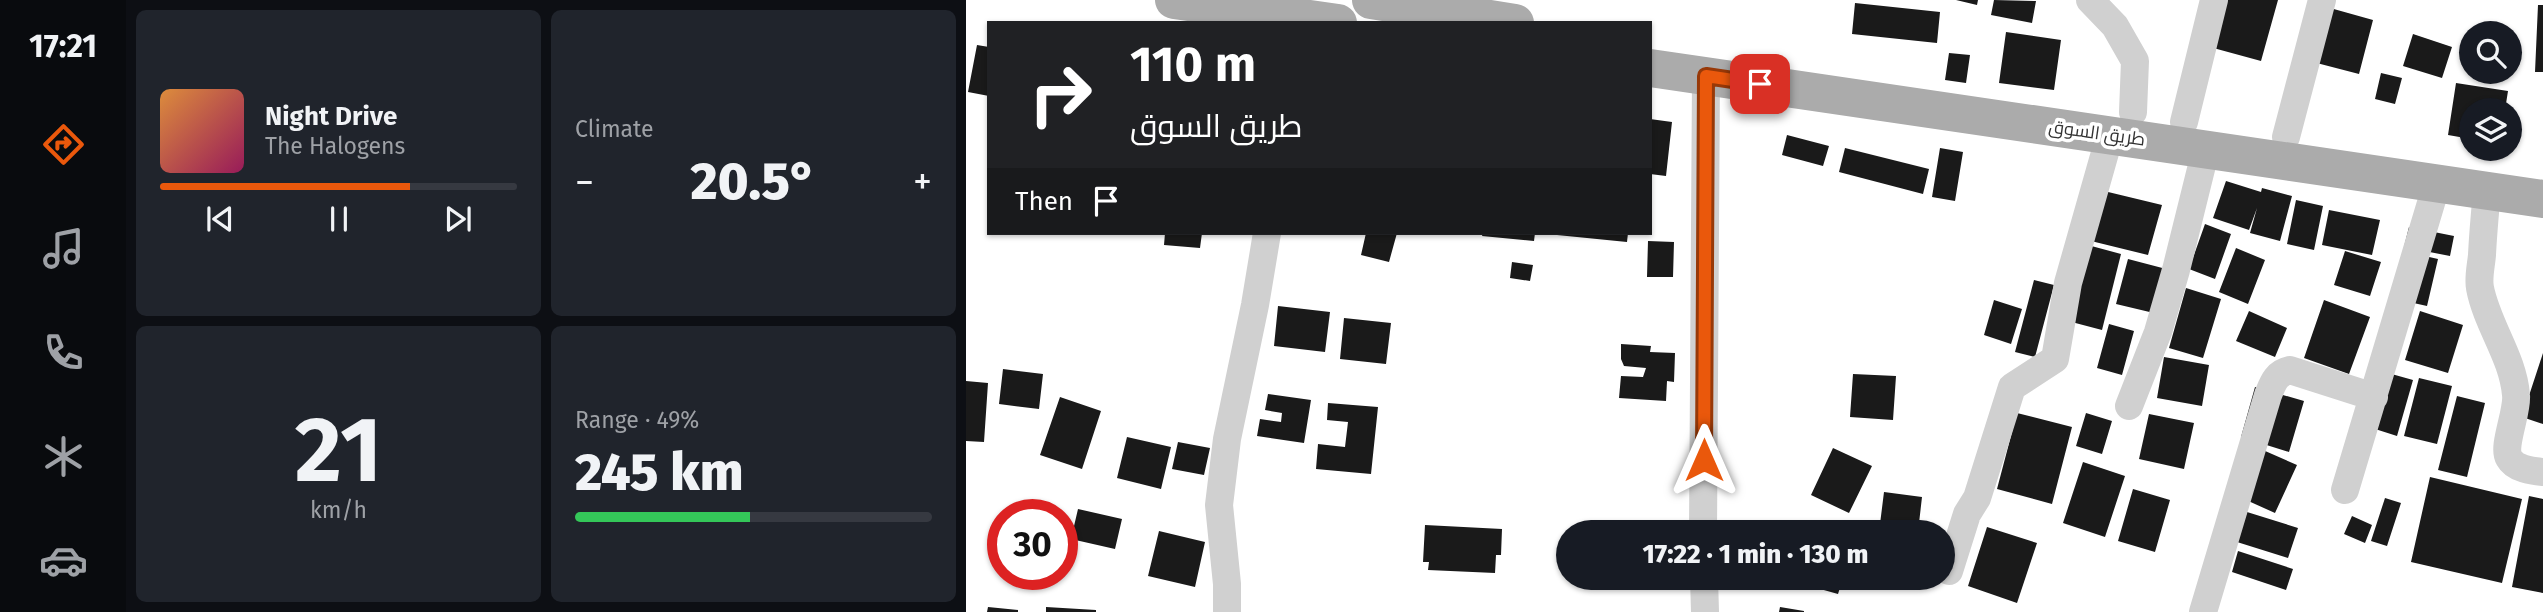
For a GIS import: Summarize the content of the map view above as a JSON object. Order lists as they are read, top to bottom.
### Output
{
  "streets": {
    "main road": ["طريق السوق"]
  },
  "page": {
    "tabs": "17:21",
    "tile": [
      "Climate",
      ["21", "km/h"],
      ["Range · 49%", "245 km"]
    ],
    "turn": ["110 m", "طريق السوق"],
    "song": ["Night Drive", "The Halogens"],
    "heat": ["−", "20.5°", "+"],
    "then": "Then",
    "limit": "30",
    "trip": "17:22 · 1 min · 130 m"
  }
}
